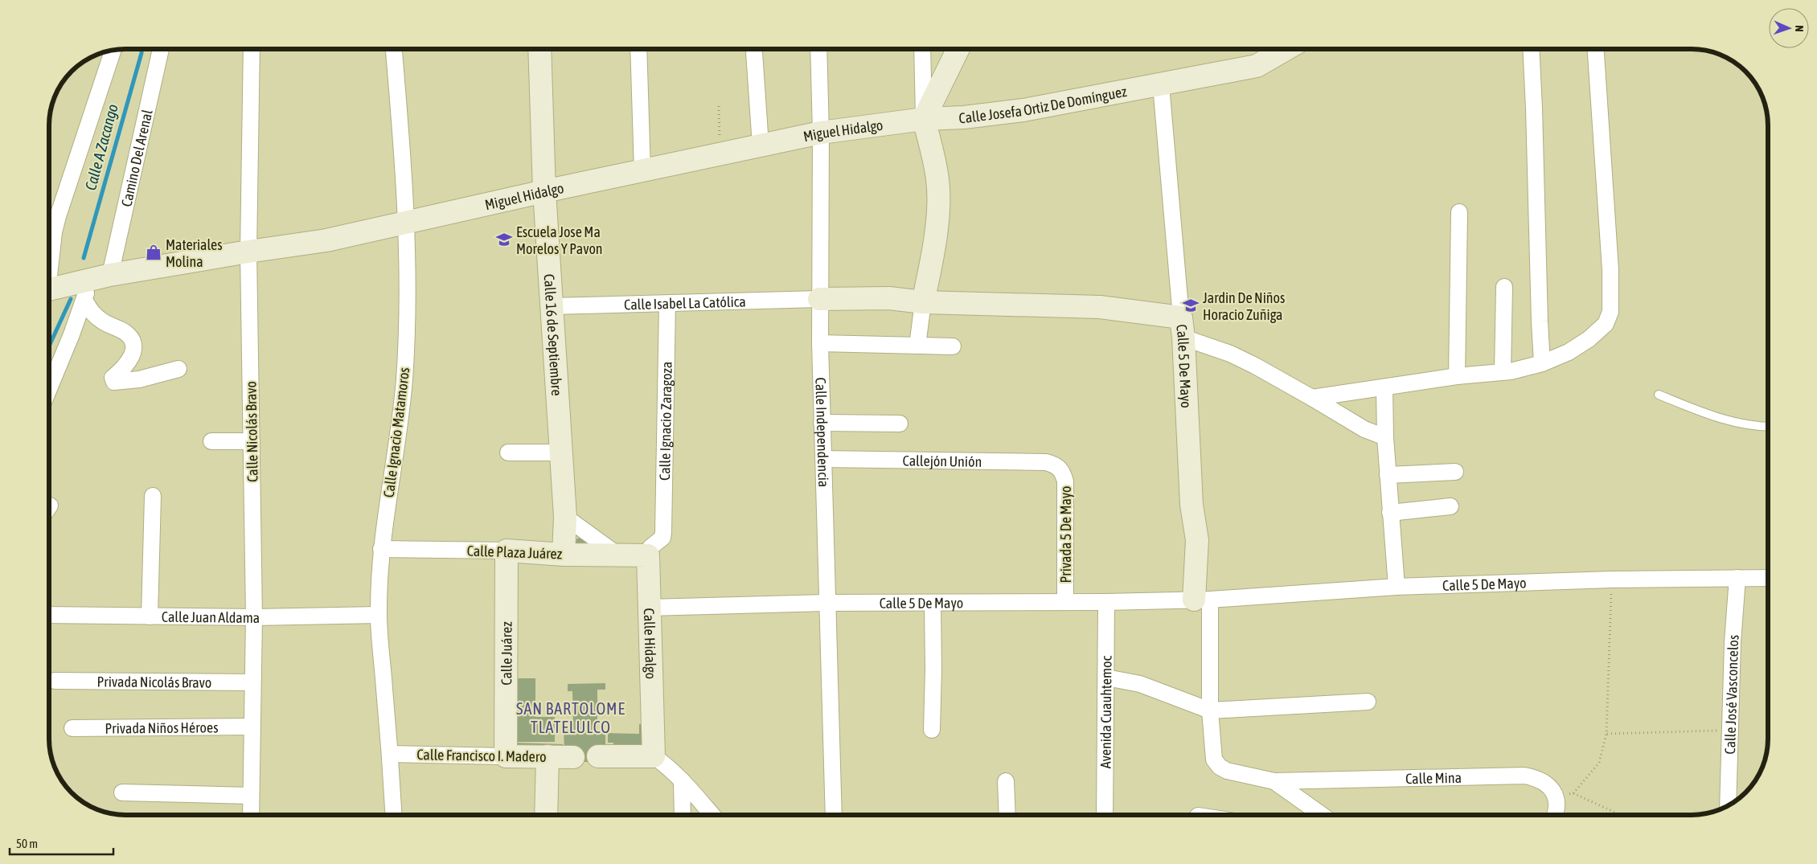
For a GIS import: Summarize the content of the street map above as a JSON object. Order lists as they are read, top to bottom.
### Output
{
  "streets": {
    "street": [
      "Calle Josefa Ortiz De Domínguez",
      "Miguel Hidalgo",
      "Camino Del Arenal",
      "Calle Isabel La Católica",
      "Calle 16 de Septiembre",
      "Calle 5 De Mayo",
      "Calle Ignacio Zaragoza",
      "Calle Nicolás Bravo",
      "Calle Ignacio Matamoros",
      "Calle Independencia",
      "Callejón Unión",
      "Privada 5 De Mayo",
      "Calle Plaza Juárez",
      "Calle Juan Aldama",
      "Calle Hidalgo",
      "Calle Juárez",
      "Privada Nicolás Bravo",
      "Calle José Vasconcelos",
      "Avenida Cuauhtemoc",
      "Privada Niños Héroes",
      "Calle Francisco I. Madero",
      "Calle Mina"
    ]
  },
  "crossings": [
    ["Calle Josefa Ortiz De Domínguez", "Miguel Hidalgo"],
    ["Calle Josefa Ortiz De Domínguez", "Calle 5 De Mayo"],
    ["Miguel Hidalgo", "Camino Del Arenal"],
    ["Miguel Hidalgo", "Calle 16 de Septiembre"],
    ["Miguel Hidalgo", "Calle Nicolás Bravo"],
    ["Miguel Hidalgo", "Calle Ignacio Matamoros"],
    ["Miguel Hidalgo", "Calle Independencia"],
    ["Calle Isabel La Católica", "Calle 16 de Septiembre"],
    ["Calle Isabel La Católica", "Calle Ignacio Zaragoza"],
    ["Calle Isabel La Católica", "Calle Independencia"],
    ["Calle 16 de Septiembre", "Calle Plaza Juárez"],
    ["Calle 5 De Mayo", "Calle Independencia"],
    ["Calle 5 De Mayo", "Privada 5 De Mayo"],
    ["Calle 5 De Mayo", "Calle Hidalgo"],
    ["Calle 5 De Mayo", "Calle José Vasconcelos"],
    ["Calle 5 De Mayo", "Avenida Cuauhtemoc"],
    ["Calle Ignacio Zaragoza", "Calle Plaza Juárez"],
    ["Calle Ignacio Zaragoza", "Calle Hidalgo"],
    ["Calle Nicolás Bravo", "Calle Juan Aldama"],
    ["Calle Nicolás Bravo", "Privada Nicolás Bravo"],
    ["Calle Nicolás Bravo", "Privada Niños Héroes"],
    ["Calle Ignacio Matamoros", "Calle Plaza Juárez"],
    ["Calle Ignacio Matamoros", "Calle Juan Aldama"],
    ["Calle Ignacio Matamoros", "Calle Francisco I. Madero"],
    ["Calle Independencia", "Callejón Unión"],
    ["Callejón Unión", "Privada 5 De Mayo"],
    ["Calle Plaza Juárez", "Calle Hidalgo"],
    ["Calle Plaza Juárez", "Calle Juárez"],
    ["Calle Juárez", "Calle Francisco I. Madero"]
  ],
  "districts": ["SAN BARTOLOME TLATELULCO"],
  "water": ["Calle A Zacango"],
  "places": {
    "school or university": ["Escuela Jose Ma Morelos Y Pavon", "Jardin De Niños Horacio Zuñiga"],
    "shop": ["Materiales Molina"]
  },
  "scale_bar": "50 m",
  "north": "right"
}
